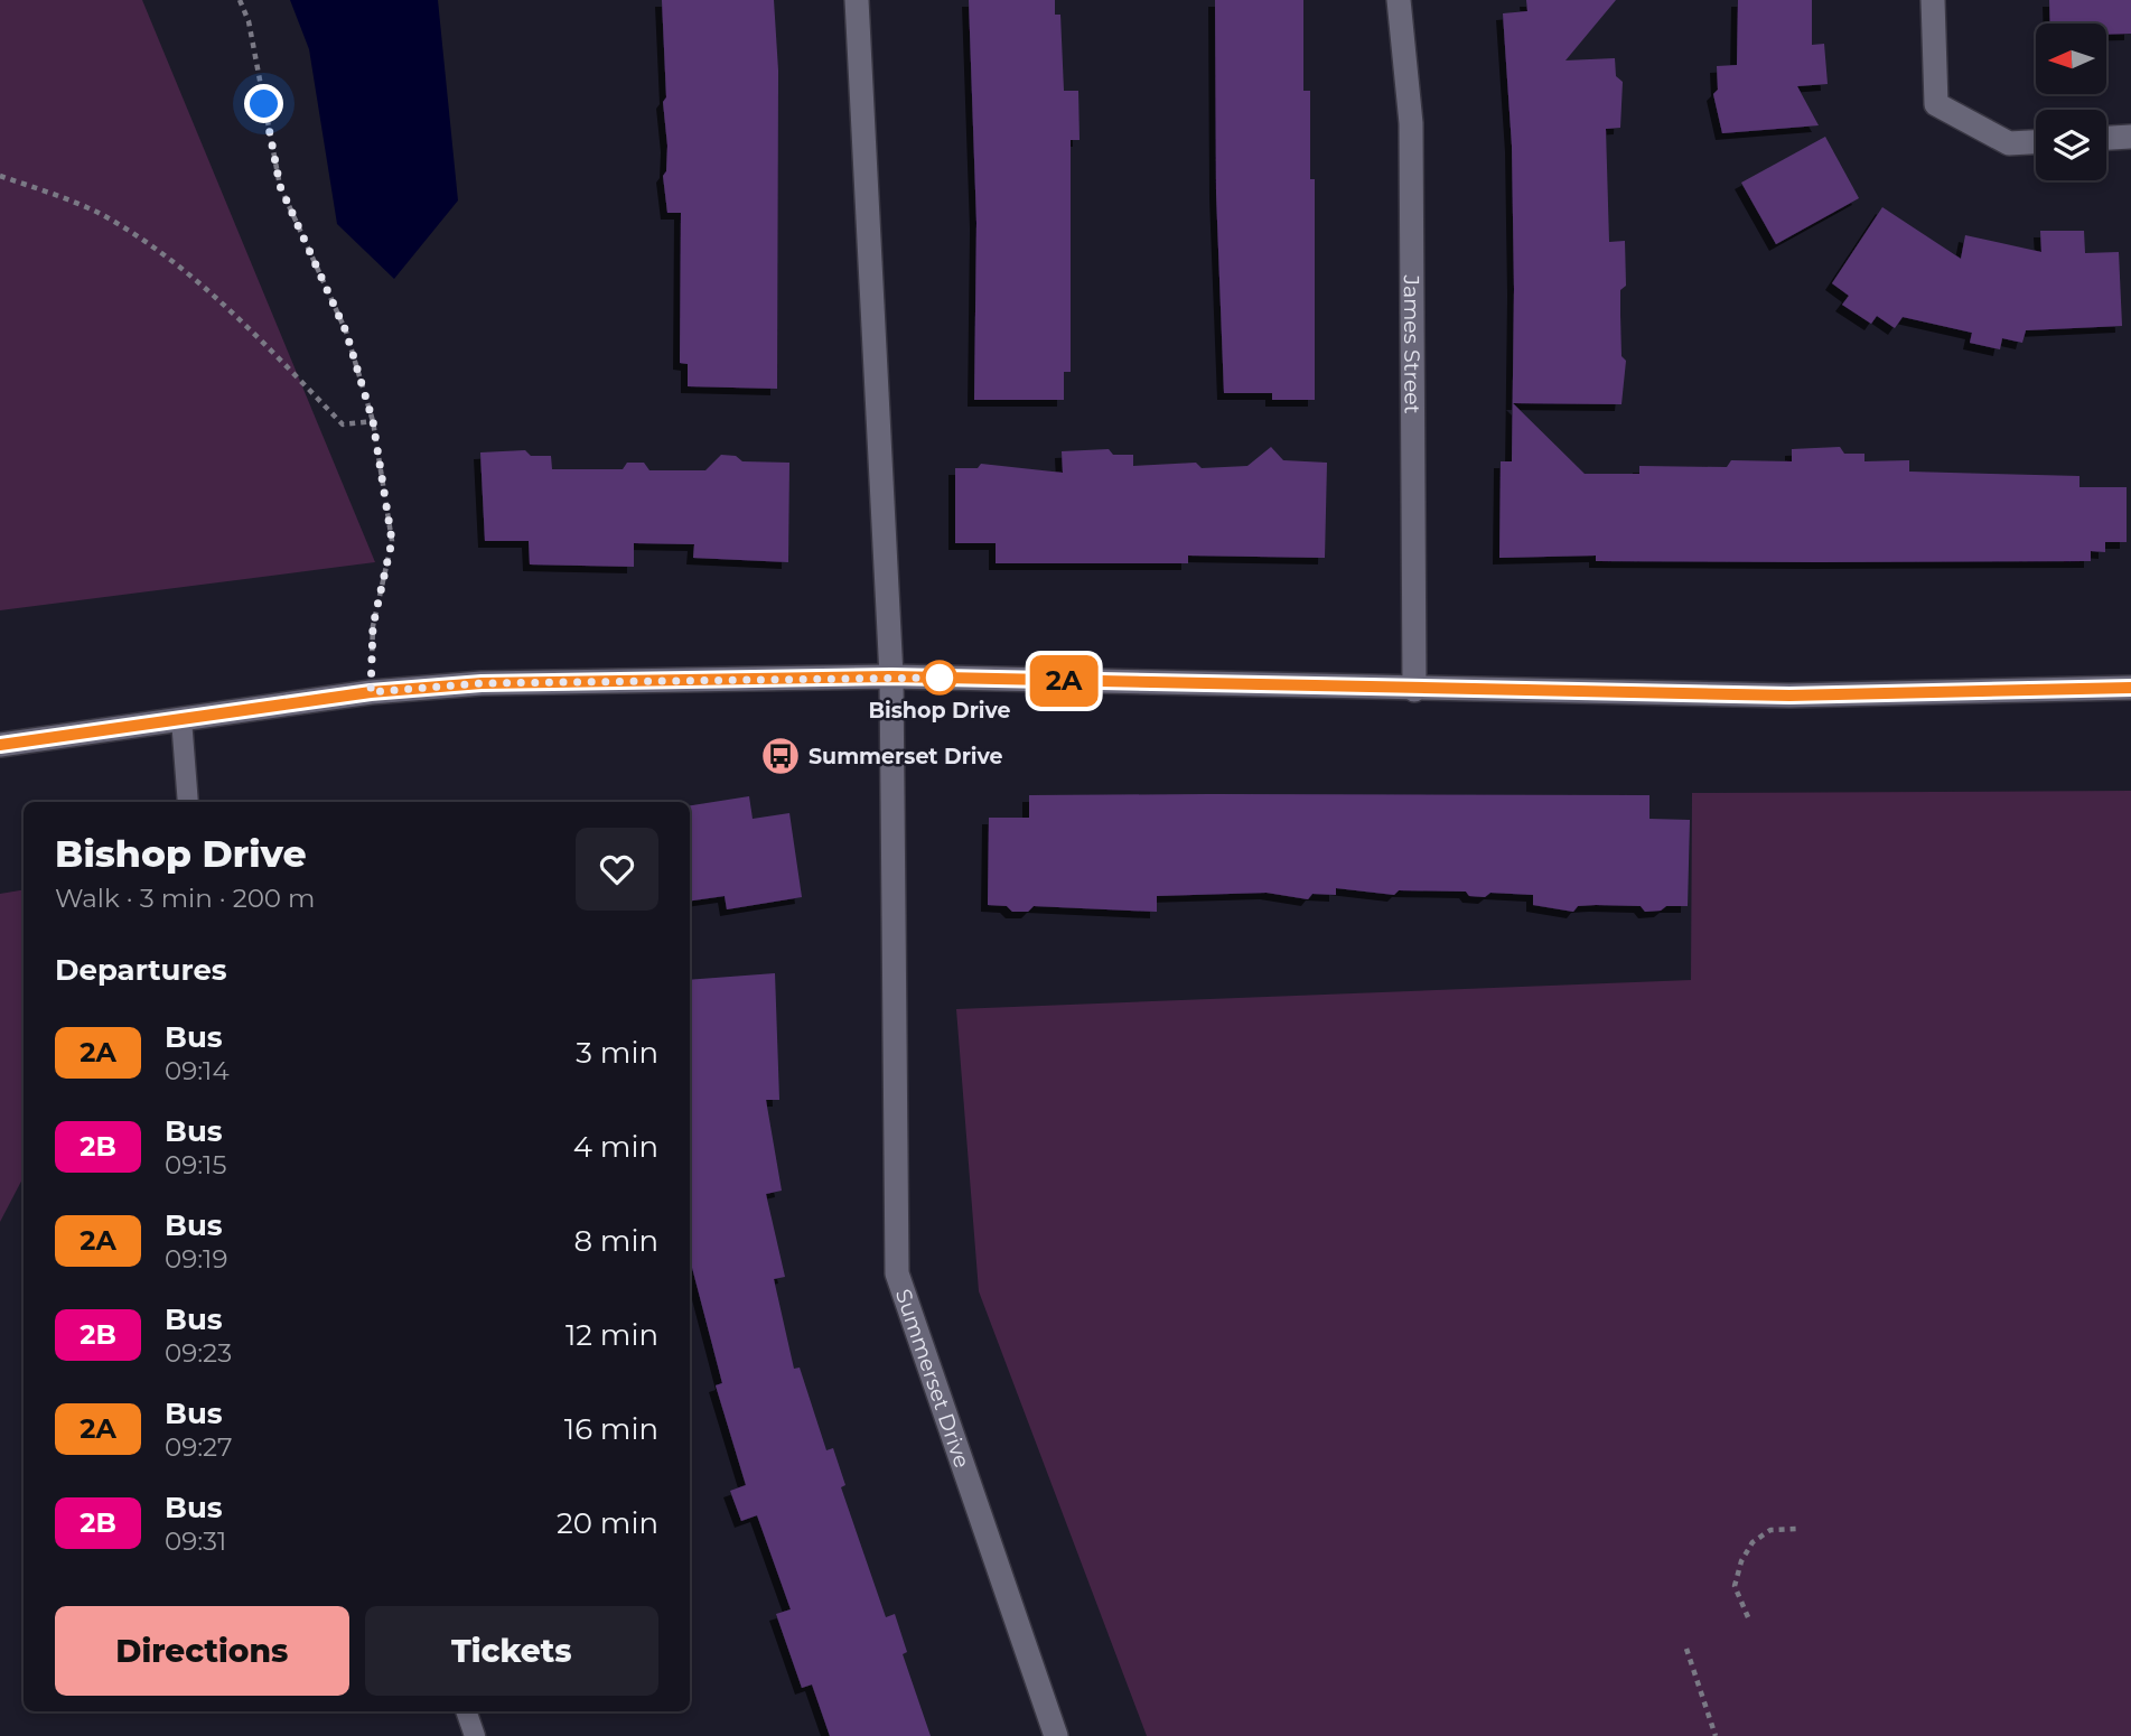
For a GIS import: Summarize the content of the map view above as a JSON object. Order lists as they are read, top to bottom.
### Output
{
  "streets": {
    "street": ["James Street", "Summerset Drive"]
  },
  "places": {
    "other": ["Bishop Drive"],
    "bus stop": ["Summerset Drive"]
  },
  "lines": ["bus line 2A"],
  "north": "left",
  "page": {
    "on_map": "2A",
    "heading": [
      ["Bishop Drive", "Walk · 3 min · 200 m"],
      "Departures"
    ],
    "list": [
      {
        "mark": "2A",
        "name": "Bus",
        "note": "09:14",
        "value": "3 min"
      },
      {
        "mark": "2B",
        "name": "Bus",
        "note": "09:15",
        "value": "4 min"
      },
      {
        "mark": "2A",
        "name": "Bus",
        "note": "09:19",
        "value": "8 min"
      },
      {
        "mark": "2B",
        "name": "Bus",
        "note": "09:23",
        "value": "12 min"
      },
      {
        "mark": "2A",
        "name": "Bus",
        "note": "09:27",
        "value": "16 min"
      },
      {
        "mark": "2B",
        "name": "Bus",
        "note": "09:31",
        "value": "20 min"
      }
    ],
    "buttons": ["Directions", "Tickets"]
  }
}
